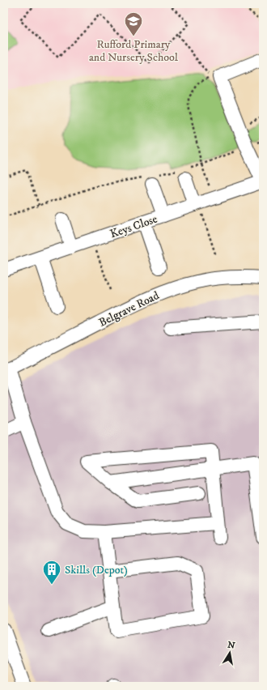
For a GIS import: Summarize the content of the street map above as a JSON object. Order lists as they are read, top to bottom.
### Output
{
  "streets": {
    "street": ["Keys Close", "Belgrave Road"]
  },
  "places": {
    "school or university": ["Rufford Primary and Nursery School"],
    "building": ["Skills (Depot)"]
  },
  "north": "top"
}
